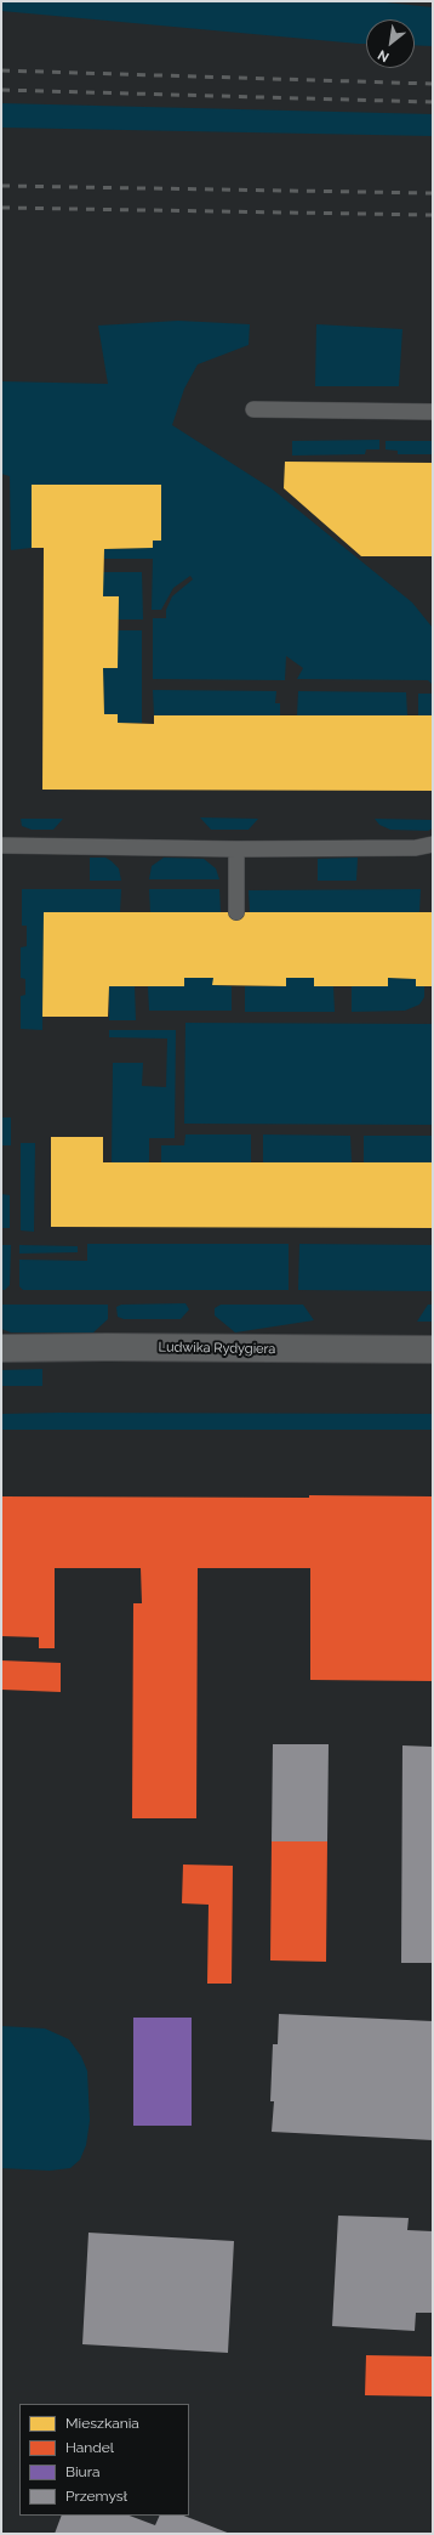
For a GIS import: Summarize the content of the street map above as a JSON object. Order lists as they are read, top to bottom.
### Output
{
  "streets": {
    "street": ["Ludwika Rydygiera"]
  },
  "legend": [
    "Mieszkania",
    "Handel",
    "Biura",
    "Przemysł"
  ],
  "north": "bottom left"
}
